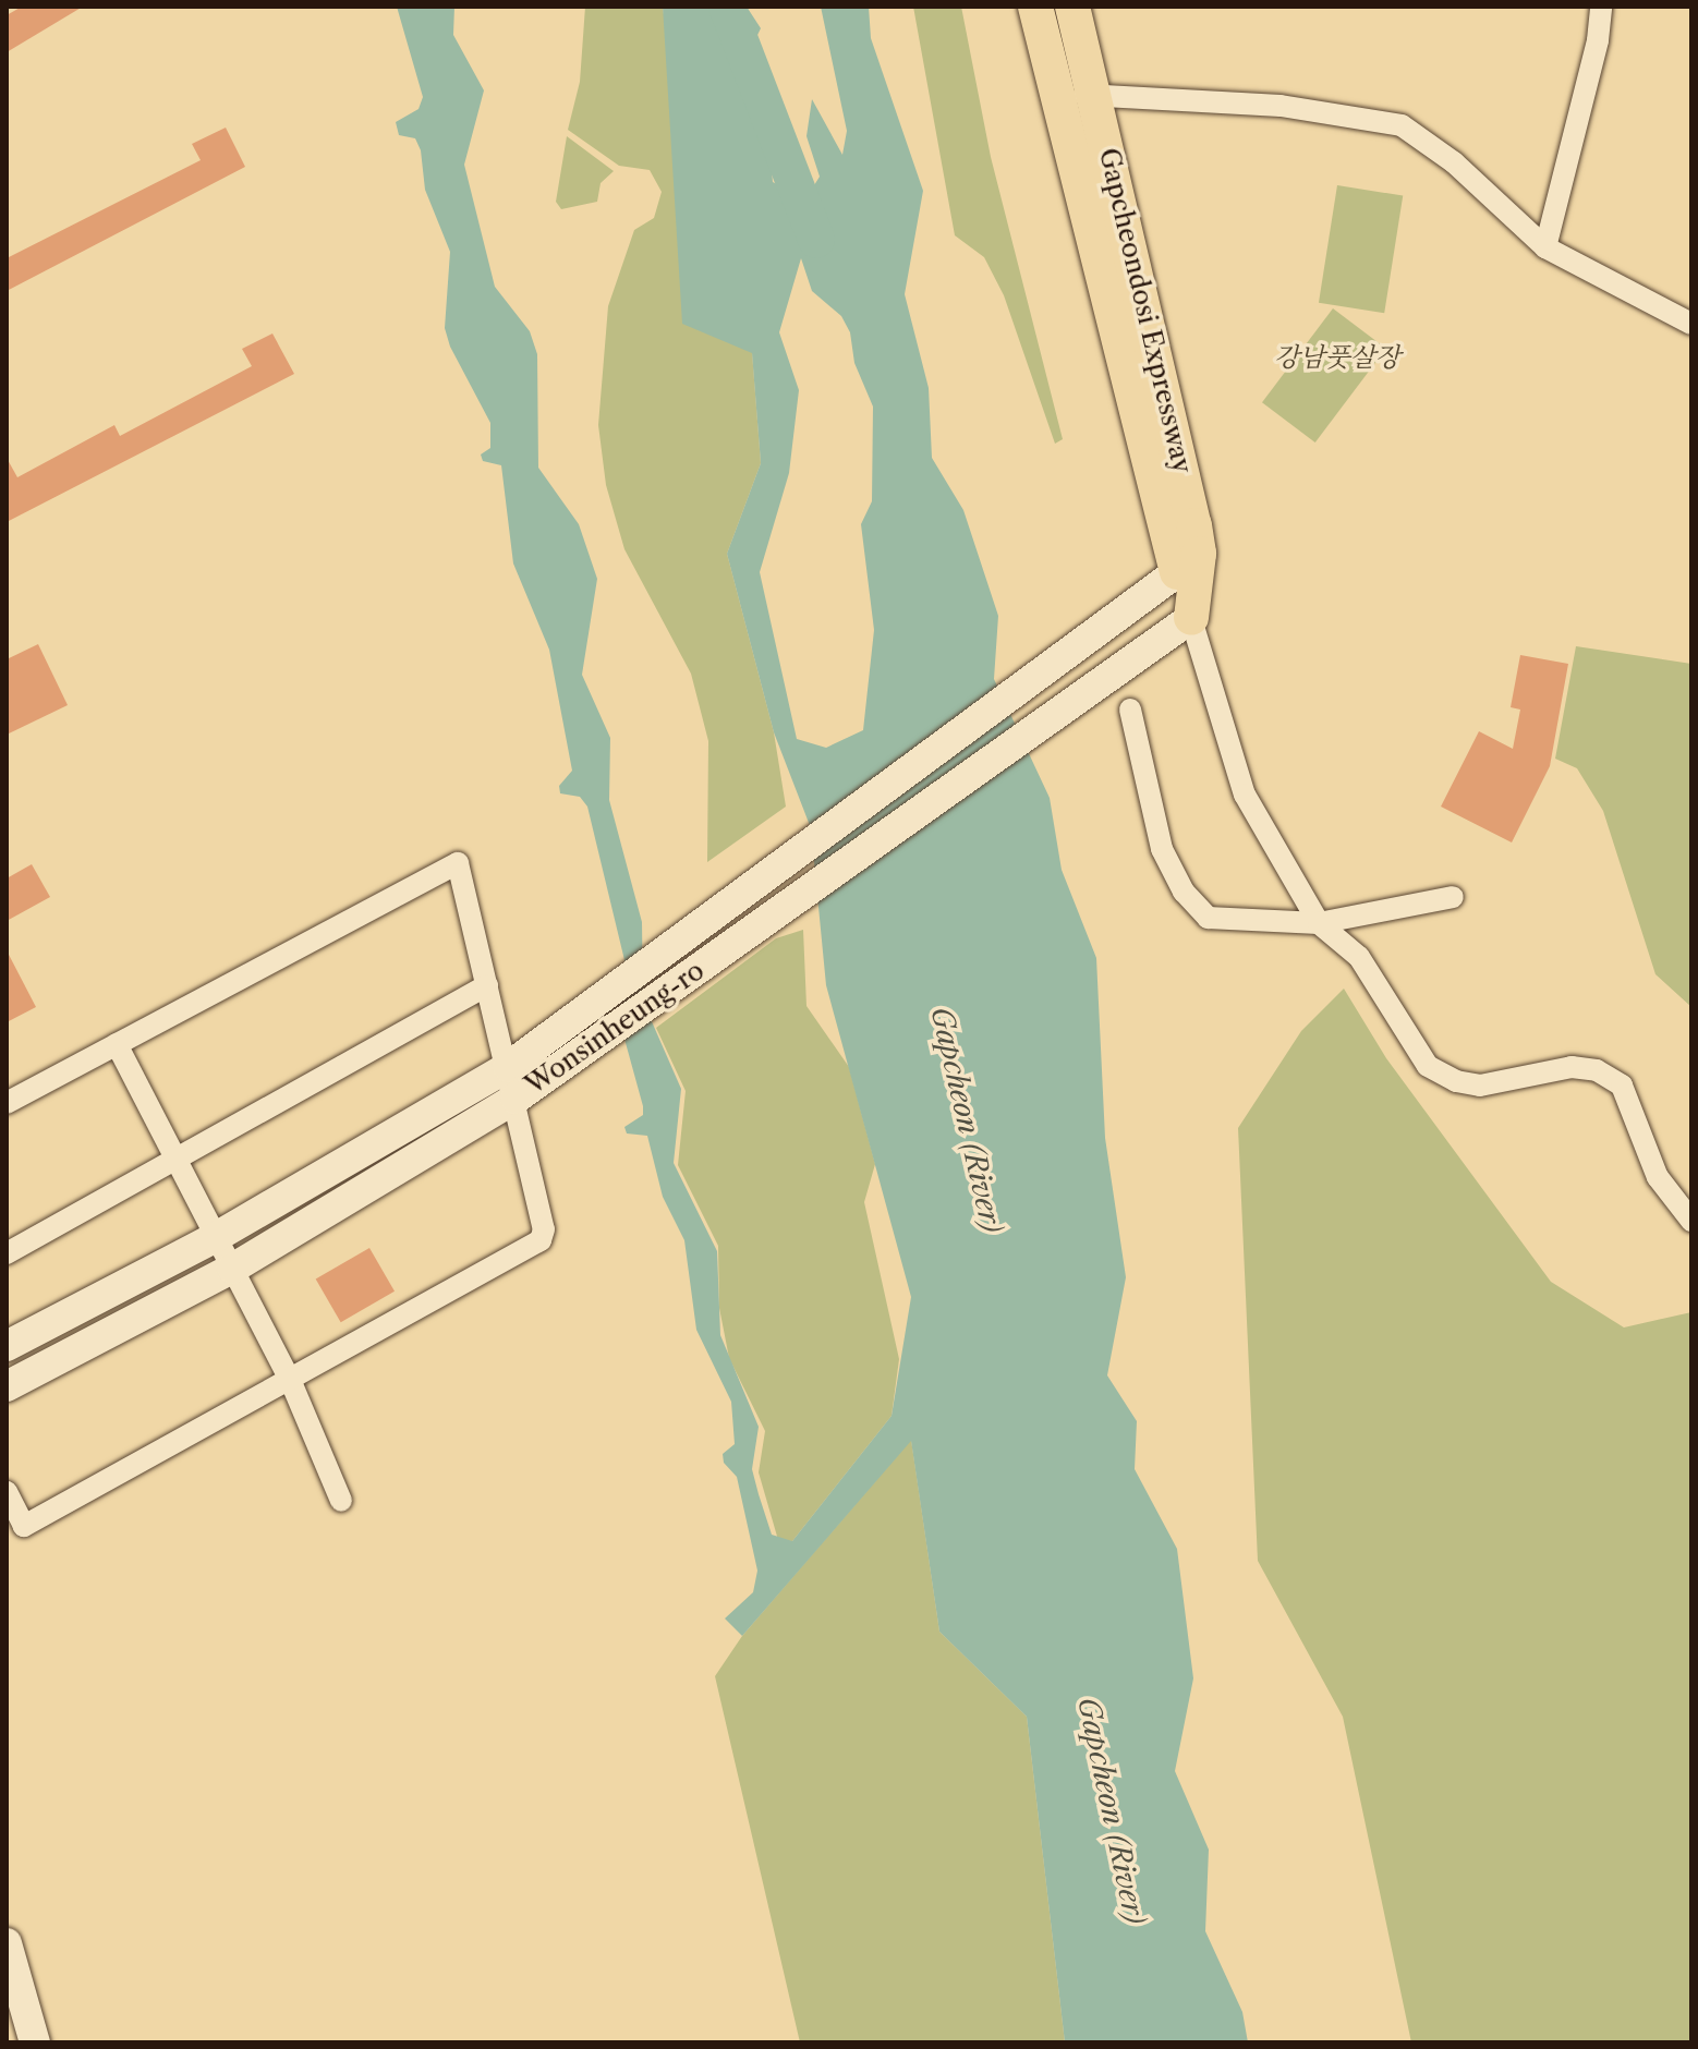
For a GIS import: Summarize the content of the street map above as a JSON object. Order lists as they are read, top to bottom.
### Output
{
  "streets": {
    "main road": ["Gapcheondosi Expressway"],
    "street": ["Wonsinheung-ro"]
  },
  "crossings": [
    ["Gapcheondosi Expressway", "Wonsinheung-ro"]
  ],
  "water": ["Gapcheon (River)"],
  "parks": ["강남풋살장"]
}
